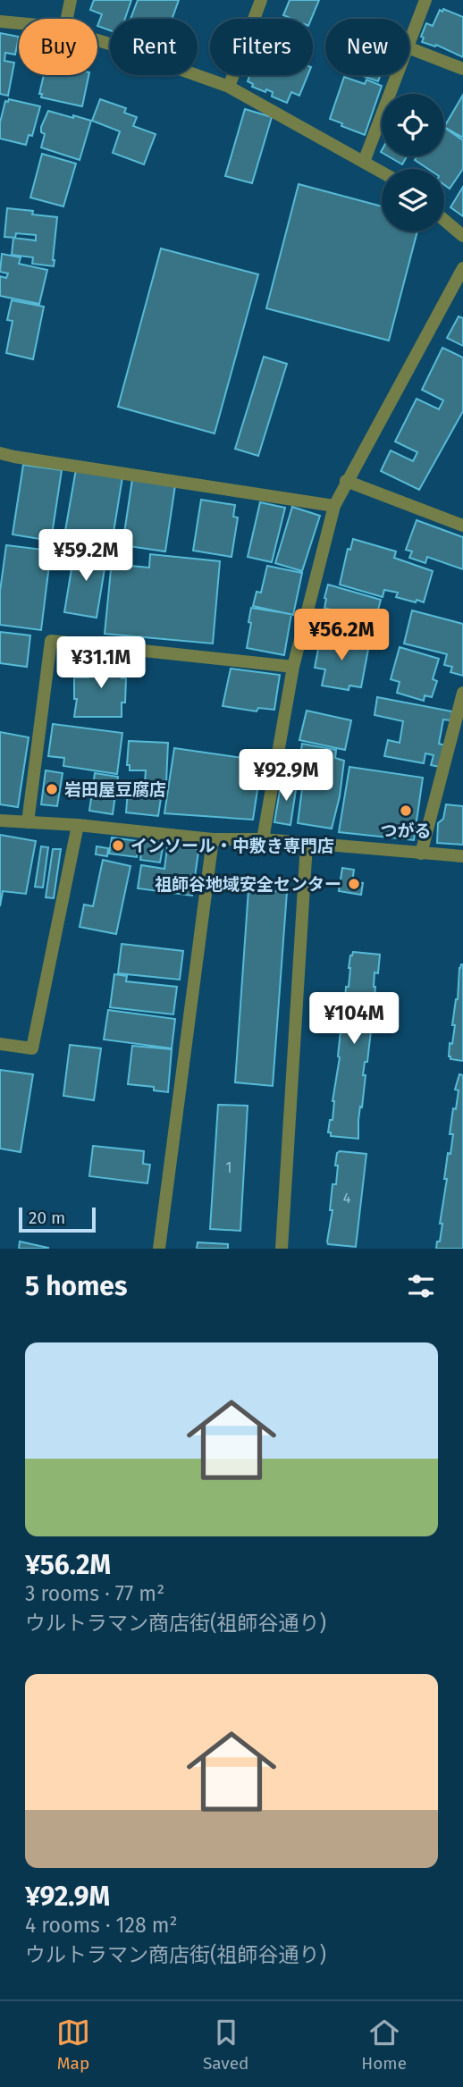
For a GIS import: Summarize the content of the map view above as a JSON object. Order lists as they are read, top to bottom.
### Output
{
  "places": [
    "岩田屋豆腐店",
    "つがる",
    "インソール・中敷き専門店",
    "祖師谷地域安全センター"
  ],
  "house_numbers": ["1", "4"],
  "scale_bar": "20 m",
  "page": {
    "chip": [
      "Buy",
      "Rent",
      "Filters",
      "New"
    ],
    "price": [
      "¥59.2M",
      "¥56.2M",
      "¥31.1M",
      "¥92.9M",
      "¥104M"
    ],
    "scale": "20 m",
    "heading": "5 homes",
    "list": [
      {
        "name": "¥56.2M",
        "note": "3 rooms · 77 m² · ウルトラマン商店街(祖師谷通り)"
      },
      {
        "name": "¥92.9M",
        "note": "4 rooms · 128 m² · ウルトラマン商店街(祖師谷通り)"
      }
    ],
    "tabs": ["Map", "Saved", "Home"]
  }
}
